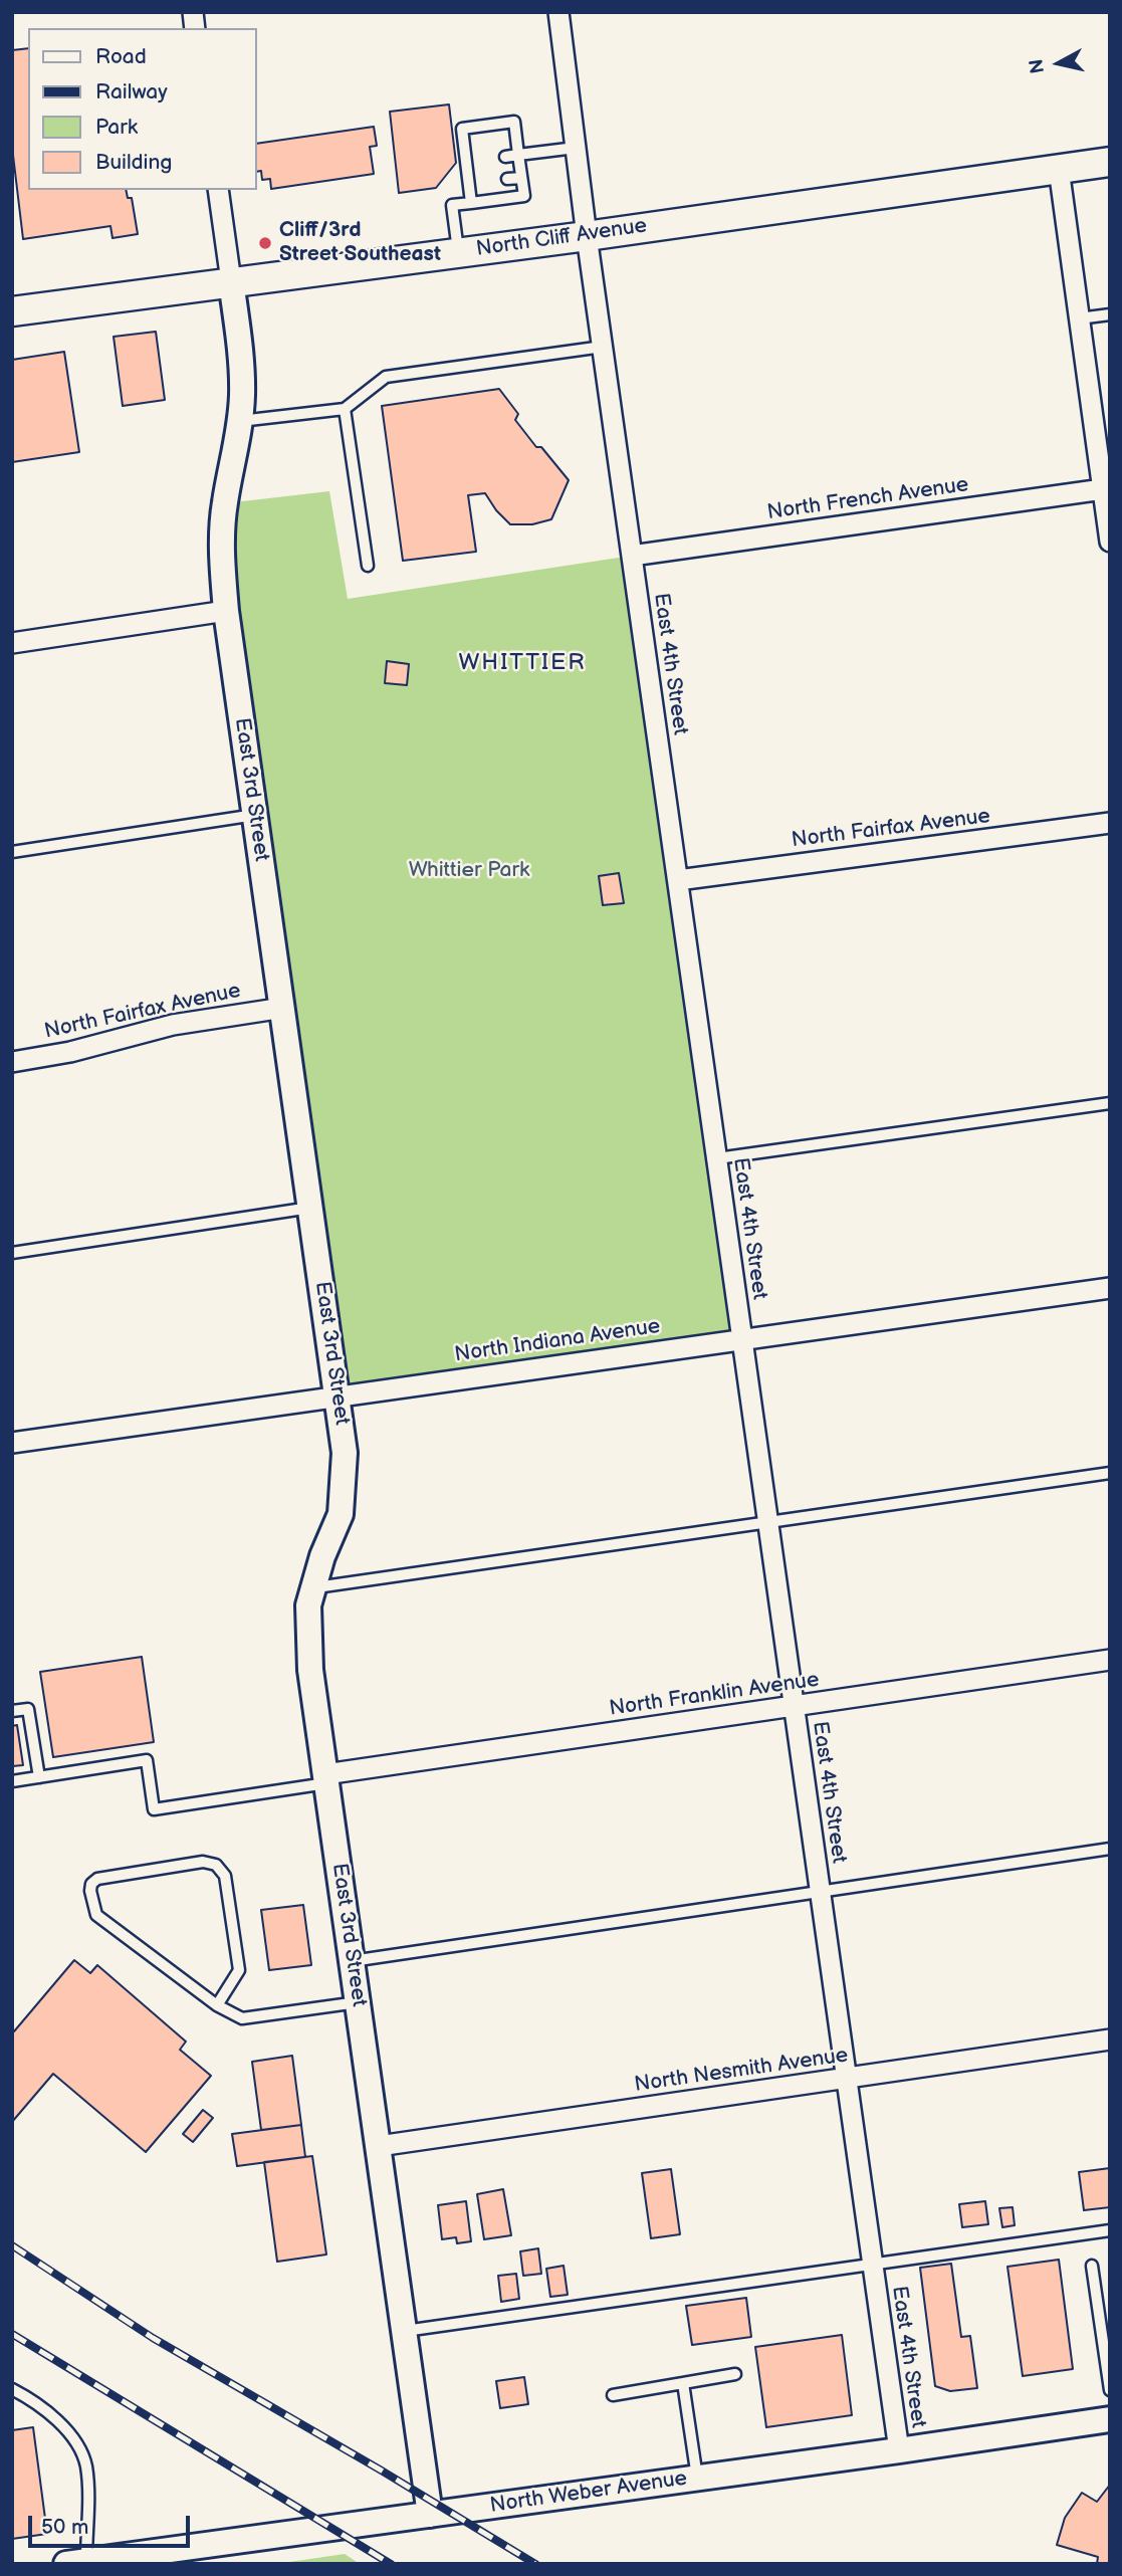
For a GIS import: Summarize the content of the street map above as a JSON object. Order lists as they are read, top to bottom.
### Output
{
  "streets": {
    "main road": ["North Cliff Avenue"],
    "street": [
      "North French Avenue",
      "East 4th Street",
      "East 3rd Street",
      "North Fairfax Avenue",
      "North Indiana Avenue",
      "North Franklin Avenue",
      "North Nesmith Avenue",
      "North Weber Avenue"
    ]
  },
  "crossings": [
    ["North Cliff Avenue", "East 4th Street"],
    ["North Cliff Avenue", "East 3rd Street"],
    ["North French Avenue", "East 4th Street"],
    ["East 4th Street", "North Fairfax Avenue"],
    ["East 4th Street", "North Indiana Avenue"],
    ["East 4th Street", "North Franklin Avenue"],
    ["East 4th Street", "North Nesmith Avenue"],
    ["East 4th Street", "North Weber Avenue"],
    ["East 3rd Street", "North Fairfax Avenue"],
    ["East 3rd Street", "North Indiana Avenue"],
    ["East 3rd Street", "North Franklin Avenue"],
    ["East 3rd Street", "North Nesmith Avenue"],
    ["East 3rd Street", "North Weber Avenue"]
  ],
  "districts": ["WHITTIER"],
  "parks": ["Whittier Park"],
  "places": ["Cliff/3rd Street Southeast"],
  "legend": [
    "Road",
    "Railway",
    "Park",
    "Building"
  ],
  "scale_bar": "50 m",
  "north": "left"
}
